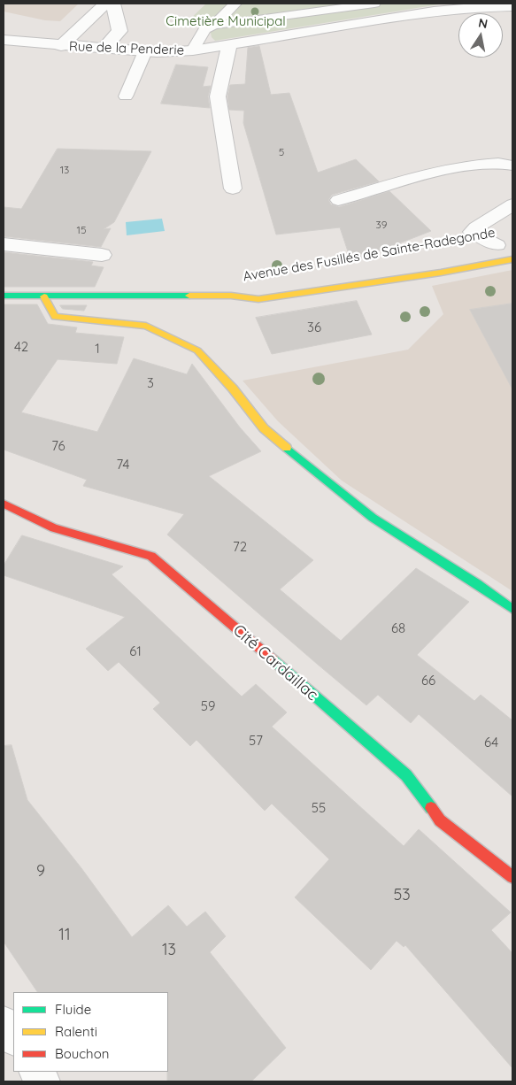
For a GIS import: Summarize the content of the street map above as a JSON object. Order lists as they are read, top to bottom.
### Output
{
  "streets": {
    "street": ["Rue de la Penderie", "Avenue des Fusillés de Sainte-Radegonde", "Cité Cardaillac"]
  },
  "parks": ["Cimetière Municipal"],
  "house_numbers": [
    "5",
    "13",
    "39",
    "15",
    "36",
    "42",
    "1",
    "3",
    "76",
    "74",
    "72",
    "68",
    "61",
    "66",
    "59",
    "57",
    "64",
    "55",
    "9",
    "53",
    "11",
    "13"
  ],
  "legend": ["Fluide", "Ralenti", "Bouchon"],
  "north": "top"
}
